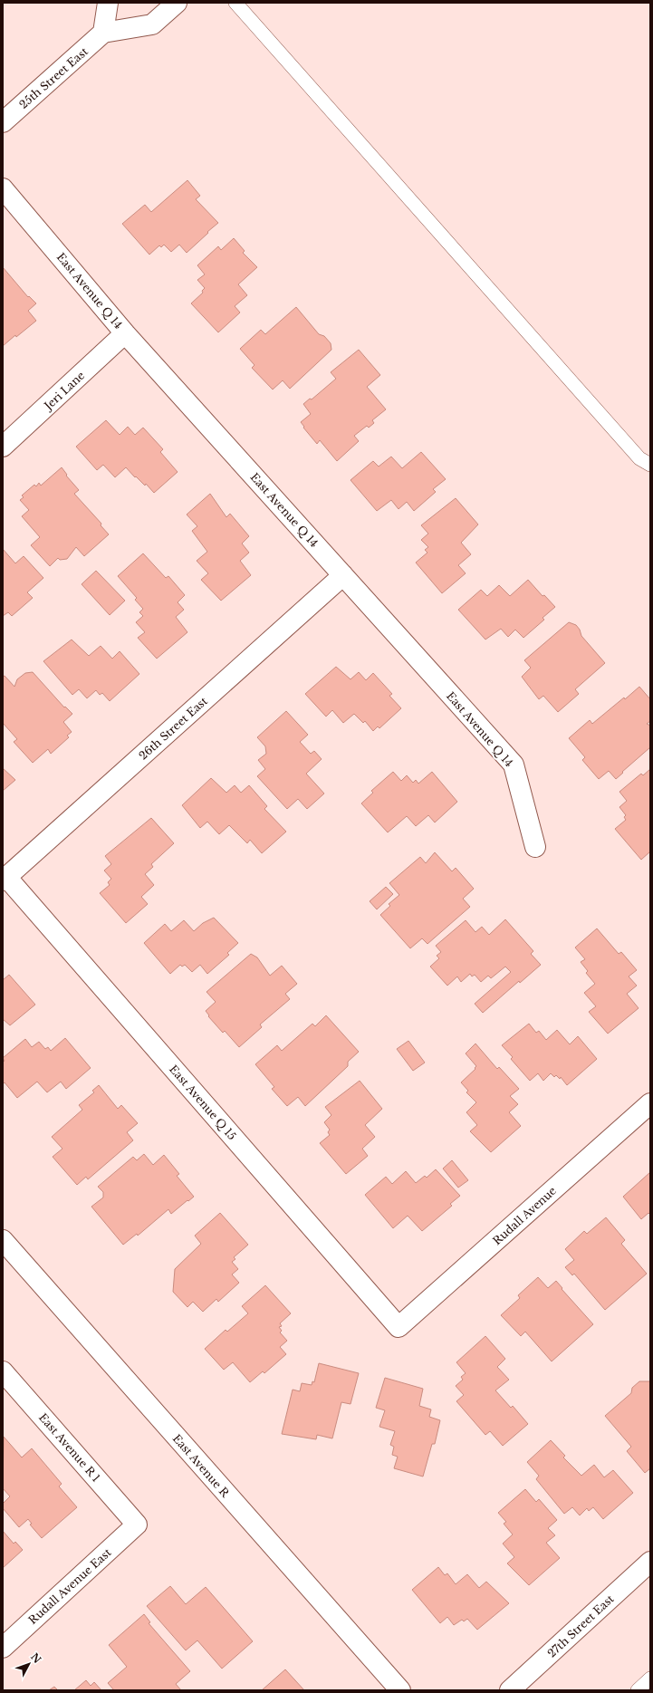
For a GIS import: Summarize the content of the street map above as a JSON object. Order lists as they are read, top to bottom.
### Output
{
  "streets": {
    "street": [
      "25th Street East",
      "East Avenue Q 14",
      "Jeri Lane",
      "26th Street East",
      "East Avenue Q 15",
      "Rudall Avenue",
      "East Avenue R 1",
      "East Avenue R",
      "Rudall Avenue East",
      "27th Street East"
    ]
  },
  "crossings": [
    ["East Avenue Q 14", "Jeri Lane"],
    ["East Avenue Q 14", "26th Street East"],
    ["26th Street East", "East Avenue Q 15"],
    ["East Avenue Q 15", "Rudall Avenue"],
    ["East Avenue R 1", "Rudall Avenue East"]
  ],
  "north": "top right"
}
